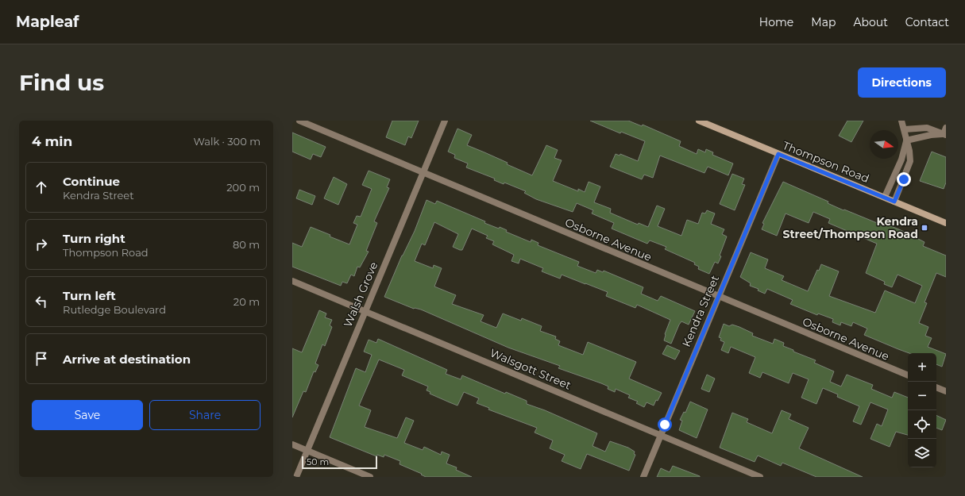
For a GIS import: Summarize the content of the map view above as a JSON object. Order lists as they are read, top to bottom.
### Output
{
  "streets": {
    "main road": ["Thompson Road"],
    "street": [
      "Osborne Avenue",
      "Walsh Grove",
      "Kendra Street",
      "Walsgott Street"
    ]
  },
  "crossings": [
    ["Thompson Road", "Kendra Street"],
    ["Osborne Avenue", "Walsh Grove"],
    ["Osborne Avenue", "Kendra Street"],
    ["Walsh Grove", "Walsgott Street"],
    ["Kendra Street", "Walsgott Street"]
  ],
  "places": {
    "transit": ["Kendra Street/Thompson Road"]
  },
  "scale_bar": "50 m",
  "north": "right",
  "page": {
    "header": "Mapleaf",
    "nav": [
      "Home",
      "Map",
      "About",
      "Contact"
    ],
    "buttons": [
      "Directions",
      ["Save", "Share"]
    ],
    "title": "Find us",
    "heading": ["4 min", "Walk · 300 m"],
    "list": [
      ["Continue", "Kendra Street", "200 m"],
      ["Turn right", "Thompson Road", "80 m"],
      ["Turn left", "Rutledge Boulevard", "20 m"],
      "Arrive at destination"
    ],
    "map_buttons": ["+", "−"],
    "scale": "50 m"
  }
}
